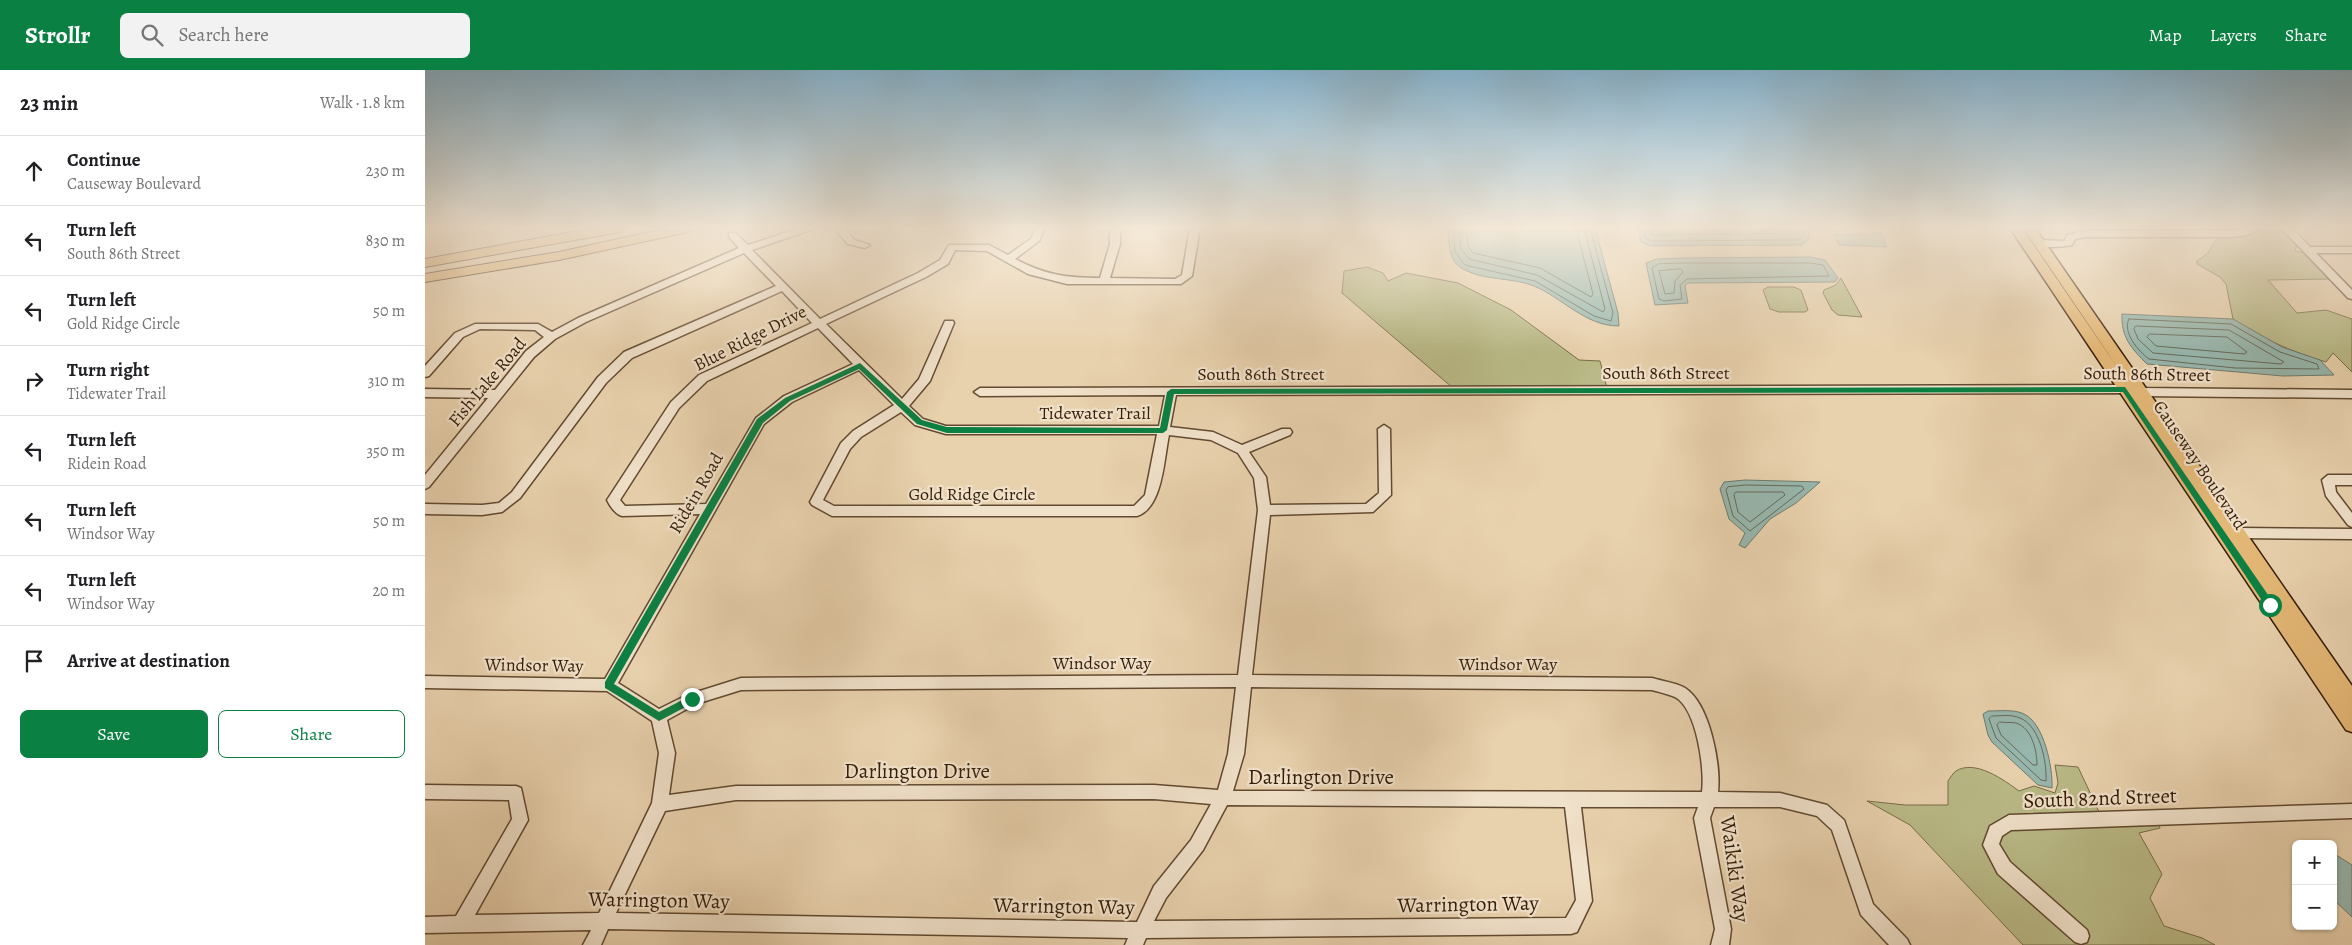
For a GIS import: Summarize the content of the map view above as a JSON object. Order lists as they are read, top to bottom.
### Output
{
  "streets": {
    "main road": ["Causeway Boulevard"],
    "street": [
      "Blue Ridge Drive",
      "South 86th Street",
      "Fish Lake Road",
      "Tidewater Trail",
      "Ridein Road",
      "Gold Ridge Circle",
      "Windsor Way",
      "Darlington Drive",
      "South 82nd Street",
      "Waikiki Way",
      "Warrington Way"
    ]
  },
  "crossings": [
    ["Blue Ridge Drive", "Tidewater Trail"],
    ["Blue Ridge Drive", "Ridein Road"],
    ["South 86th Street", "Causeway Boulevard"],
    ["South 86th Street", "Gold Ridge Circle"],
    ["Tidewater Trail", "Ridein Road"],
    ["Tidewater Trail", "Gold Ridge Circle"],
    ["Ridein Road", "Windsor Way"],
    ["Windsor Way", "Darlington Drive"],
    ["Windsor Way", "Waikiki Way"],
    ["Darlington Drive", "Waikiki Way"],
    ["Darlington Drive", "Warrington Way"]
  ],
  "page": {
    "header": "Strollr",
    "search": "Search here",
    "nav": ["Map", "Layers", "Share"],
    "heading": ["23 min", "Walk · 1.8 km"],
    "list": [
      ["Continue", "Causeway Boulevard", "230 m"],
      ["Turn left", "South 86th Street", "830 m"],
      ["Turn left", "Gold Ridge Circle", "50 m"],
      ["Turn right", "Tidewater Trail", "310 m"],
      ["Turn left", "Ridein Road", "350 m"],
      ["Turn left", "Windsor Way", "50 m"],
      ["Turn left", "Windsor Way", "20 m"],
      "Arrive at destination"
    ],
    "buttons": ["Save", "Share"],
    "map_buttons": ["+", "−"]
  }
}
